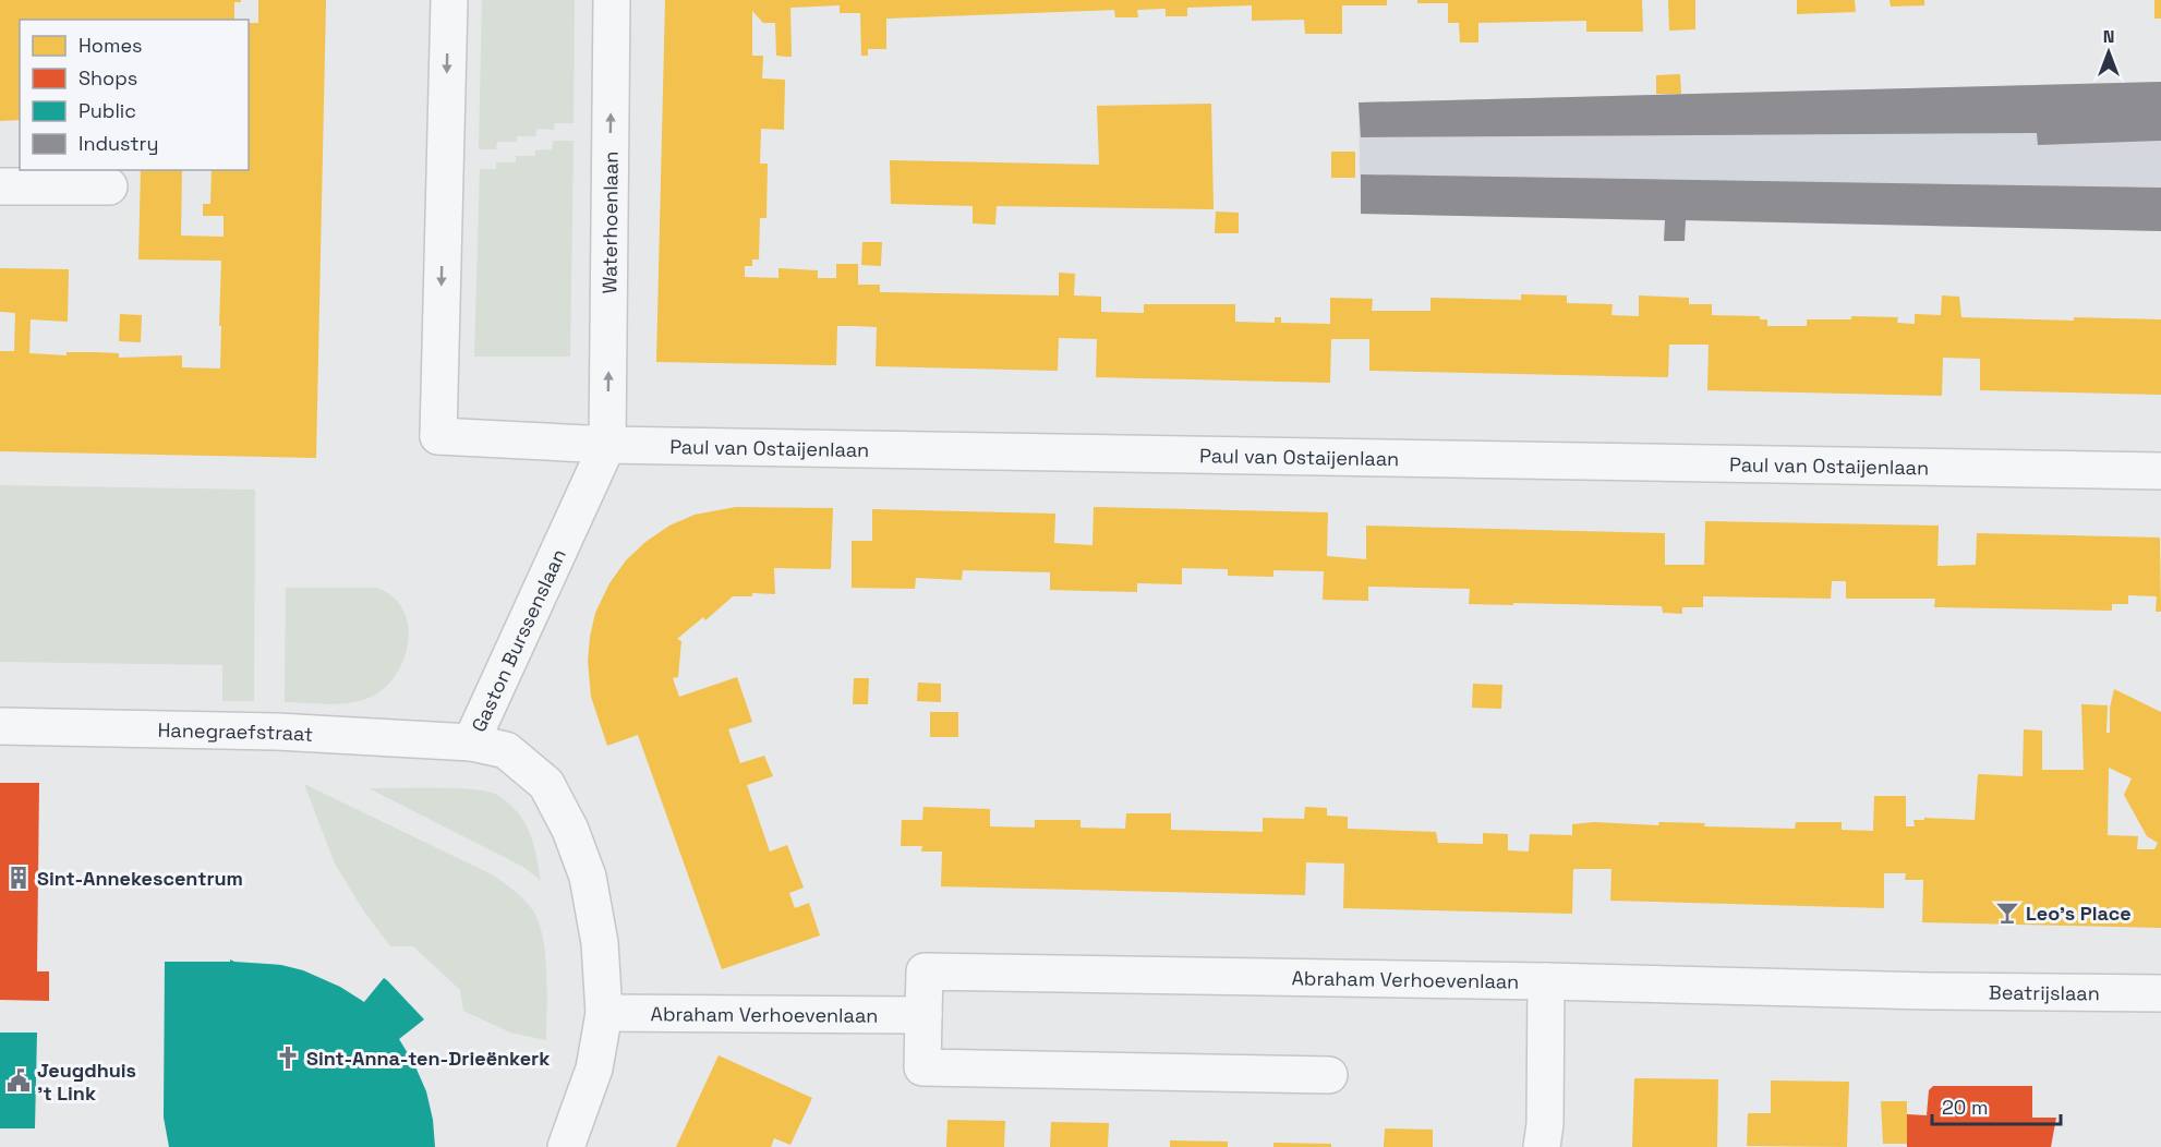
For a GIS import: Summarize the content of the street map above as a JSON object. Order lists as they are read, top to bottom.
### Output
{
  "streets": {
    "street": [
      "Waterhoenlaan",
      "Paul van Ostaijenlaan",
      "Gaston Burssenslaan",
      "Hanegraefstraat",
      "Abraham Verhoevenlaan",
      "Beatrijslaan"
    ]
  },
  "crossings": [
    ["Waterhoenlaan", "Paul van Ostaijenlaan"],
    ["Waterhoenlaan", "Gaston Burssenslaan"],
    ["Paul van Ostaijenlaan", "Gaston Burssenslaan"],
    ["Gaston Burssenslaan", "Hanegraefstraat"],
    ["Gaston Burssenslaan", "Abraham Verhoevenlaan"],
    ["Abraham Verhoevenlaan", "Beatrijslaan"]
  ],
  "one_way": ["Waterhoenlaan"],
  "places": {
    "building": ["Sint-Annekescentrum"],
    "bar": ["Leo's Place"],
    "church": ["Sint-Anna-ten-Drieënkerk"],
    "public building": ["Jeugdhuis 't Link"]
  },
  "legend": [
    "Homes",
    "Shops",
    "Public",
    "Industry"
  ],
  "scale_bar": "20 m",
  "north": "top"
}
